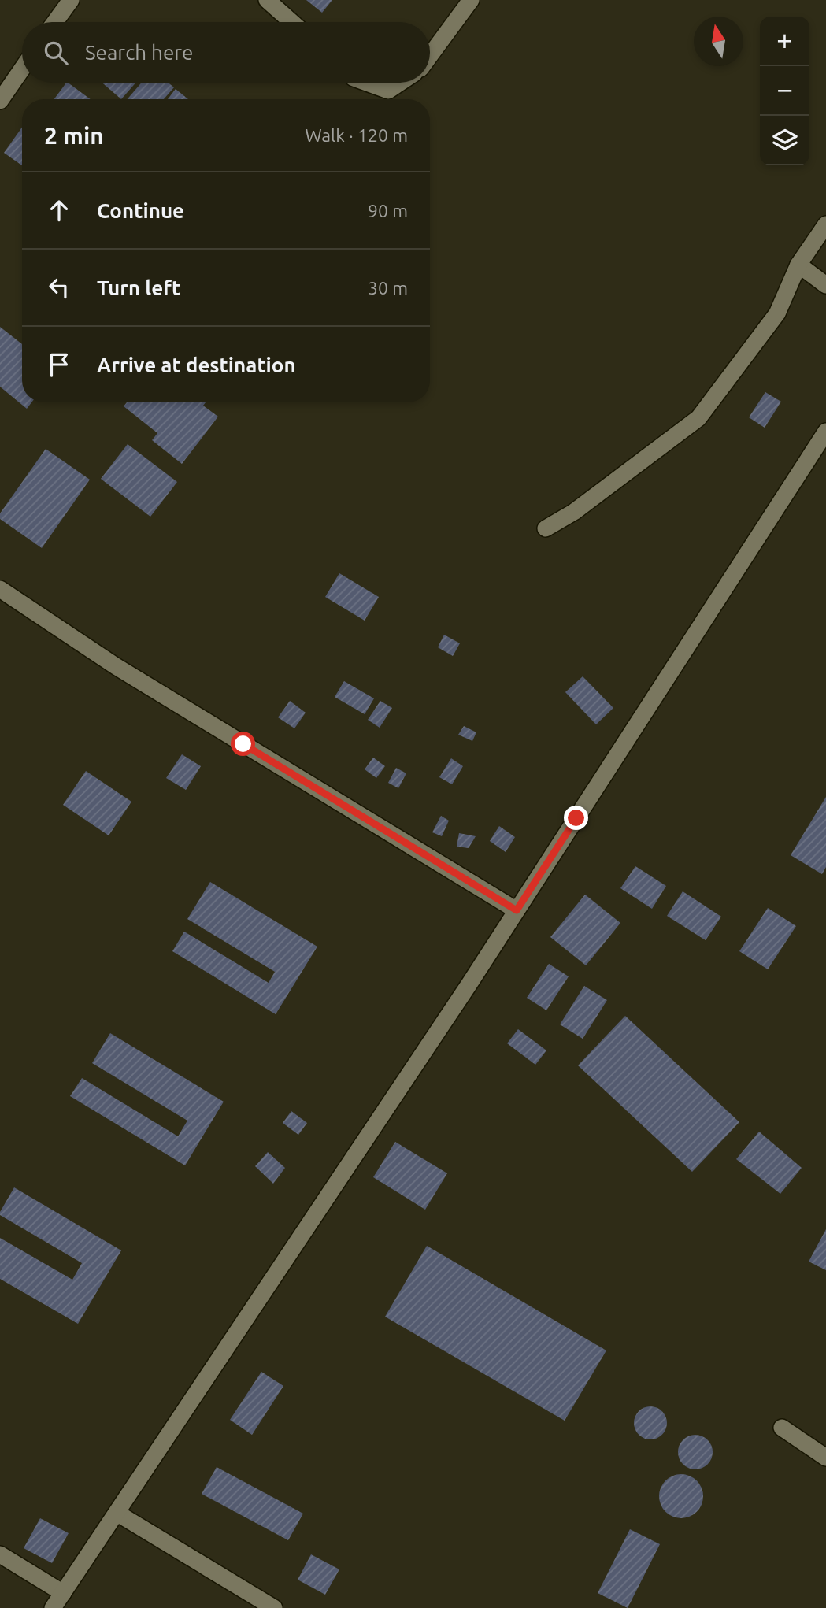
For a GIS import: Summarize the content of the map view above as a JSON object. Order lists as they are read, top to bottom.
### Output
{
  "north": "top",
  "page": {
    "map_buttons": ["+", "−"],
    "search": "Search here",
    "heading": ["2 min", "Walk · 120 m"],
    "list": [
      ["Continue", "90 m"],
      ["Turn left", "30 m"],
      "Arrive at destination"
    ]
  }
}
